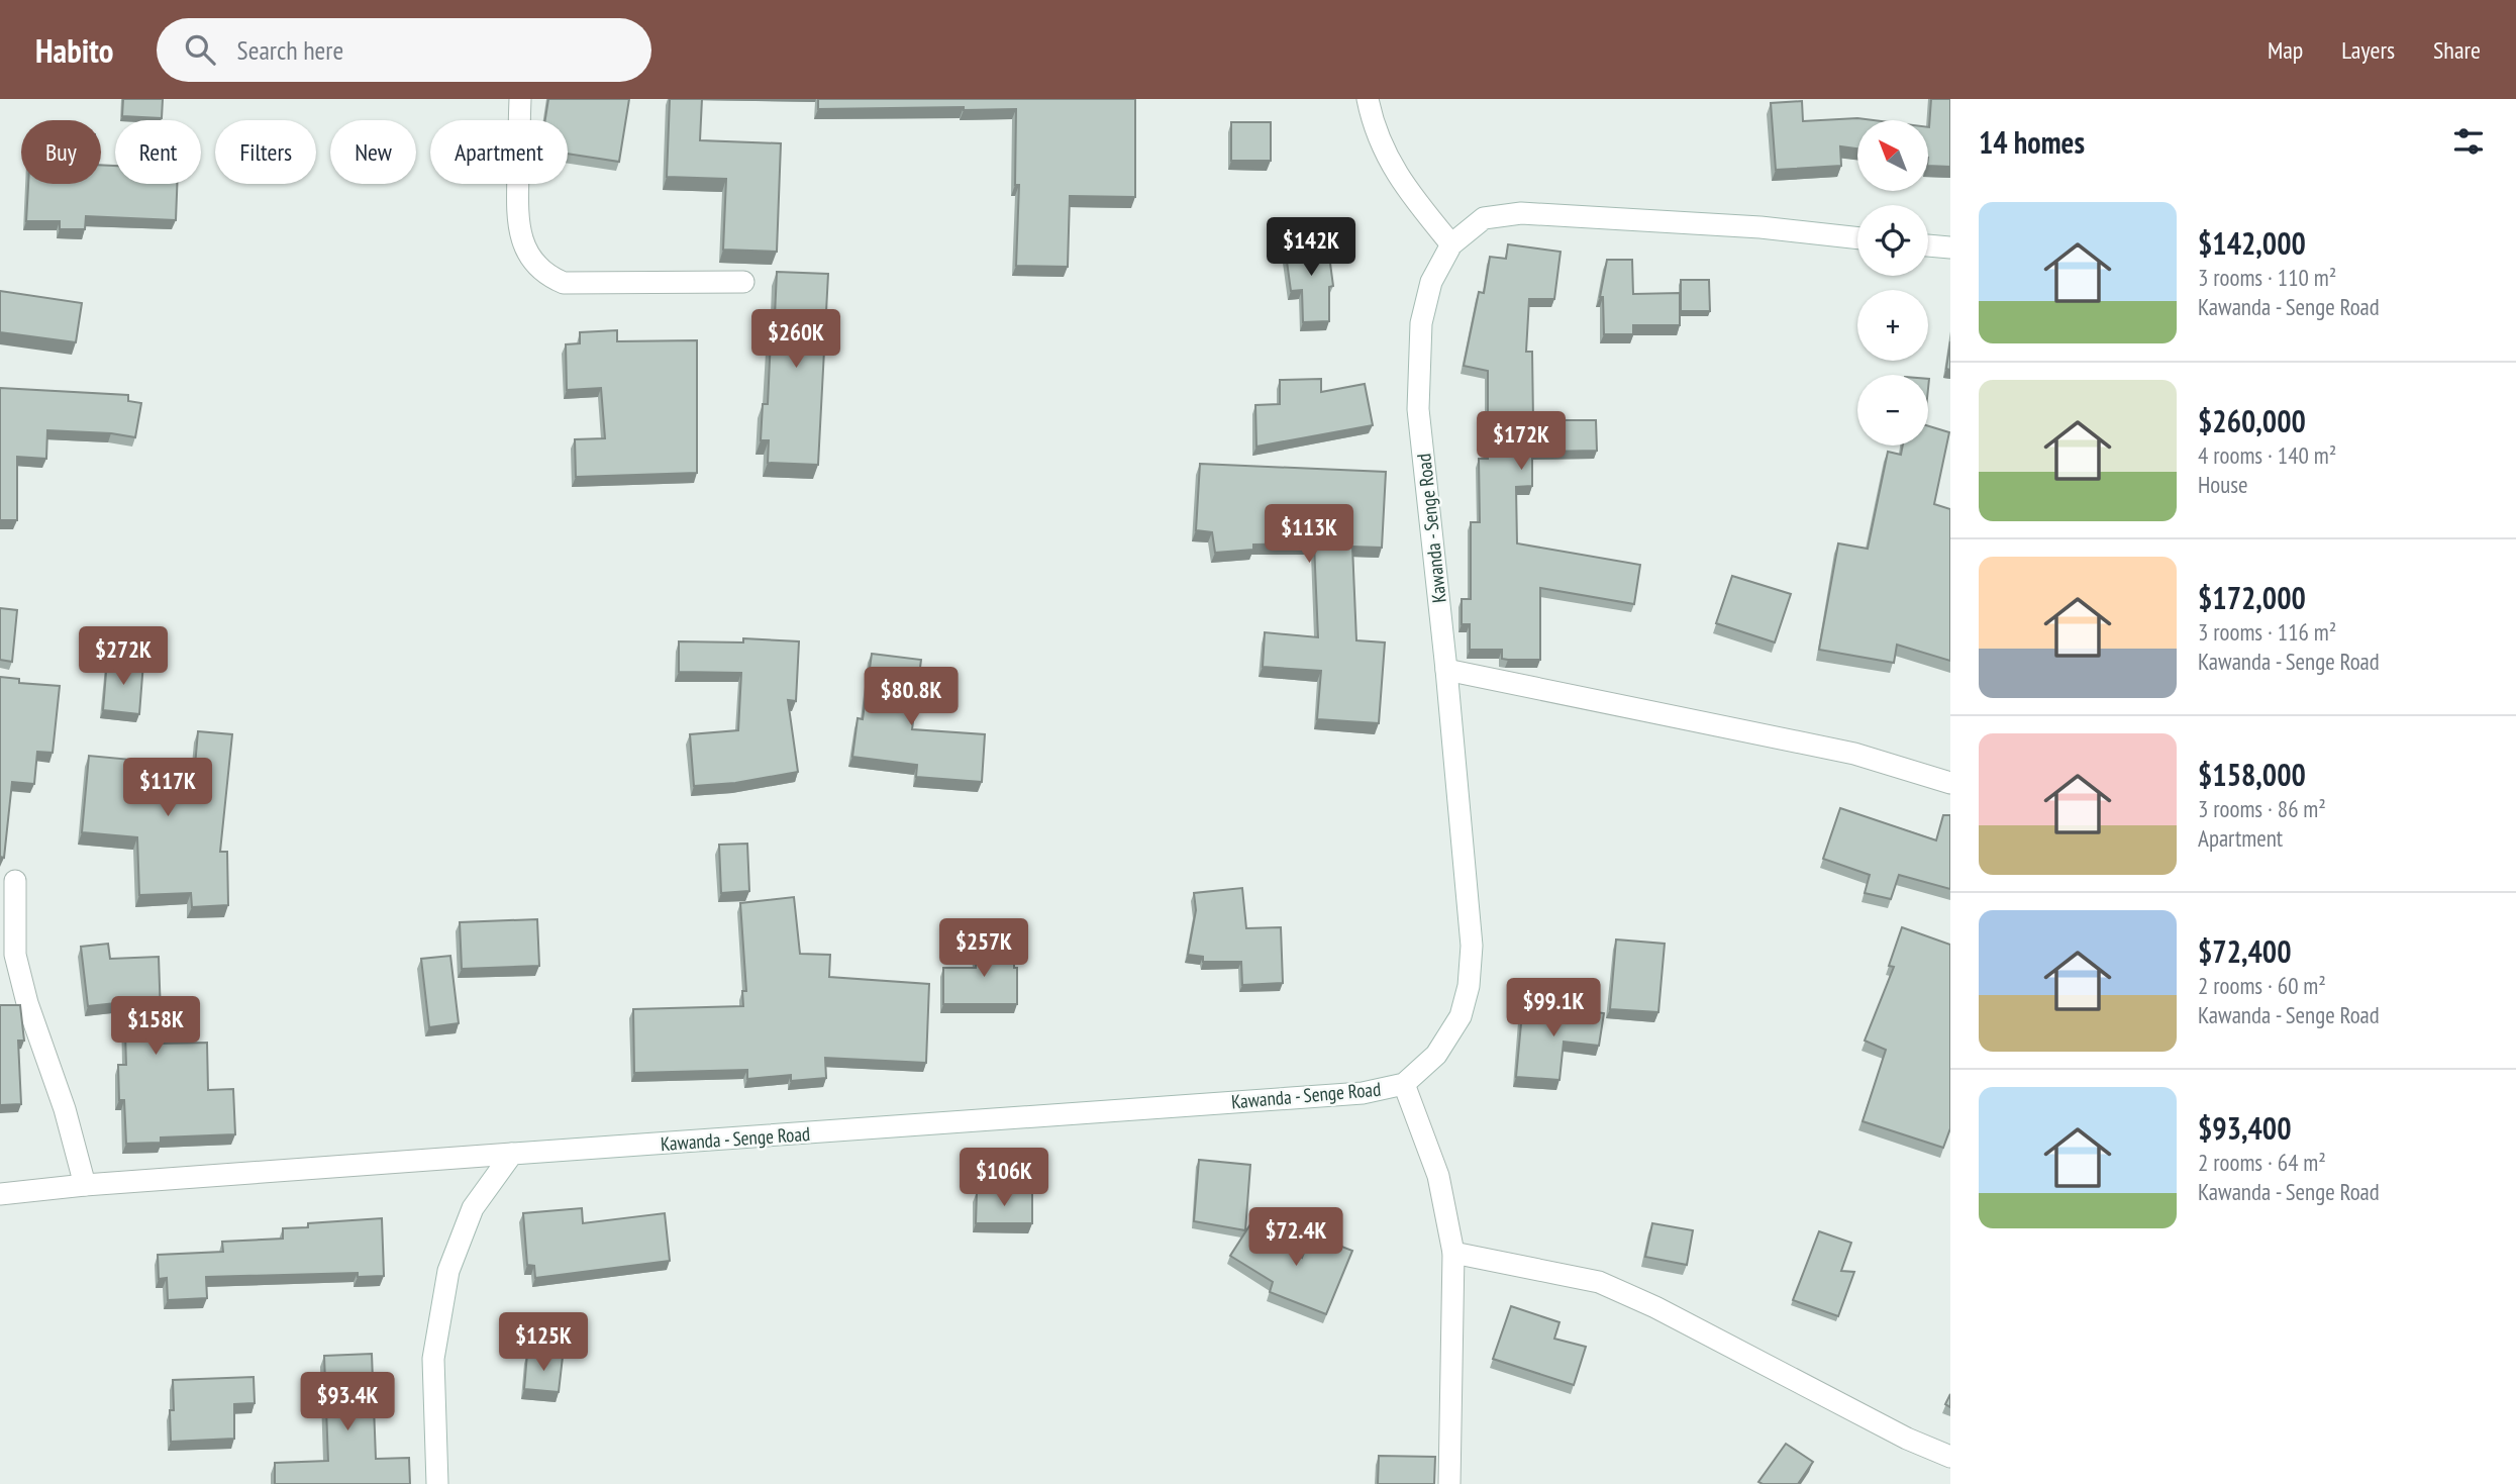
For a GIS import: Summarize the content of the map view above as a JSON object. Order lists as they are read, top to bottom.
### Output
{
  "streets": {
    "street": ["Kawanda - Senge Road"]
  },
  "north": "top left",
  "page": {
    "header": "Habito",
    "search": "Search here",
    "nav": ["Map", "Layers", "Share"],
    "heading": "14 homes",
    "map_buttons": ["+", "−"],
    "chip": [
      "Buy",
      "Rent",
      "Filters",
      "New",
      "Apartment"
    ],
    "list": [
      {
        "name": "$142,000",
        "note": "3 rooms · 110 m² · Kawanda - Senge Road"
      },
      {
        "name": "$260,000",
        "note": "4 rooms · 140 m² · House"
      },
      {
        "name": "$172,000",
        "note": "3 rooms · 116 m² · Kawanda - Senge Road"
      },
      {
        "name": "$158,000",
        "note": "3 rooms · 86 m² · Apartment"
      },
      {
        "name": "$72,400",
        "note": "2 rooms · 60 m² · Kawanda - Senge Road"
      },
      {
        "name": "$93,400",
        "note": "2 rooms · 64 m² · Kawanda - Senge Road"
      }
    ],
    "price": [
      "$142K",
      "$260K",
      "$172K",
      "$113K",
      "$272K",
      "$80.8K",
      "$117K",
      "$257K",
      "$99.1K",
      "$158K",
      "$106K",
      "$72.4K",
      "$125K",
      "$93.4K"
    ]
  }
}
